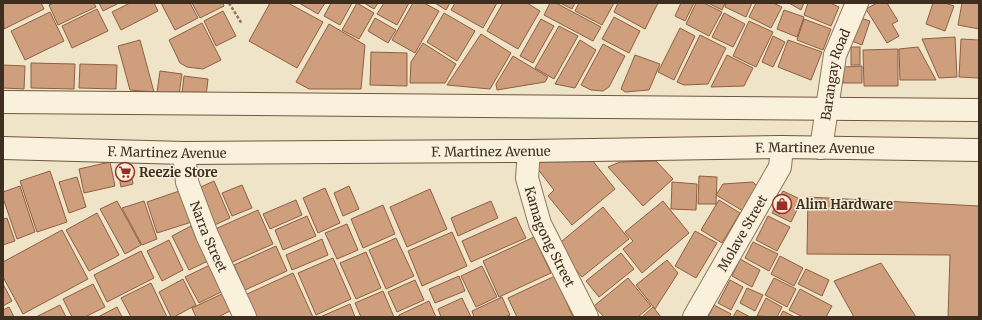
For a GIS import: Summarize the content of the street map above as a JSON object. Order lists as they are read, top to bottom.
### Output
{
  "streets": {
    "main road": [
      "Barangay Road",
      "F. Martinez Avenue",
      "Molave Street",
      "Kamagong Street",
      "Narra Street"
    ]
  },
  "crossings": [
    ["Barangay Road", "F. Martinez Avenue"],
    ["F. Martinez Avenue", "Molave Street"],
    ["F. Martinez Avenue", "Kamagong Street"],
    ["F. Martinez Avenue", "Narra Street"]
  ],
  "places": {
    "supermarket": ["Reezie Store"],
    "shop": ["Alim Hardware"]
  }
}
